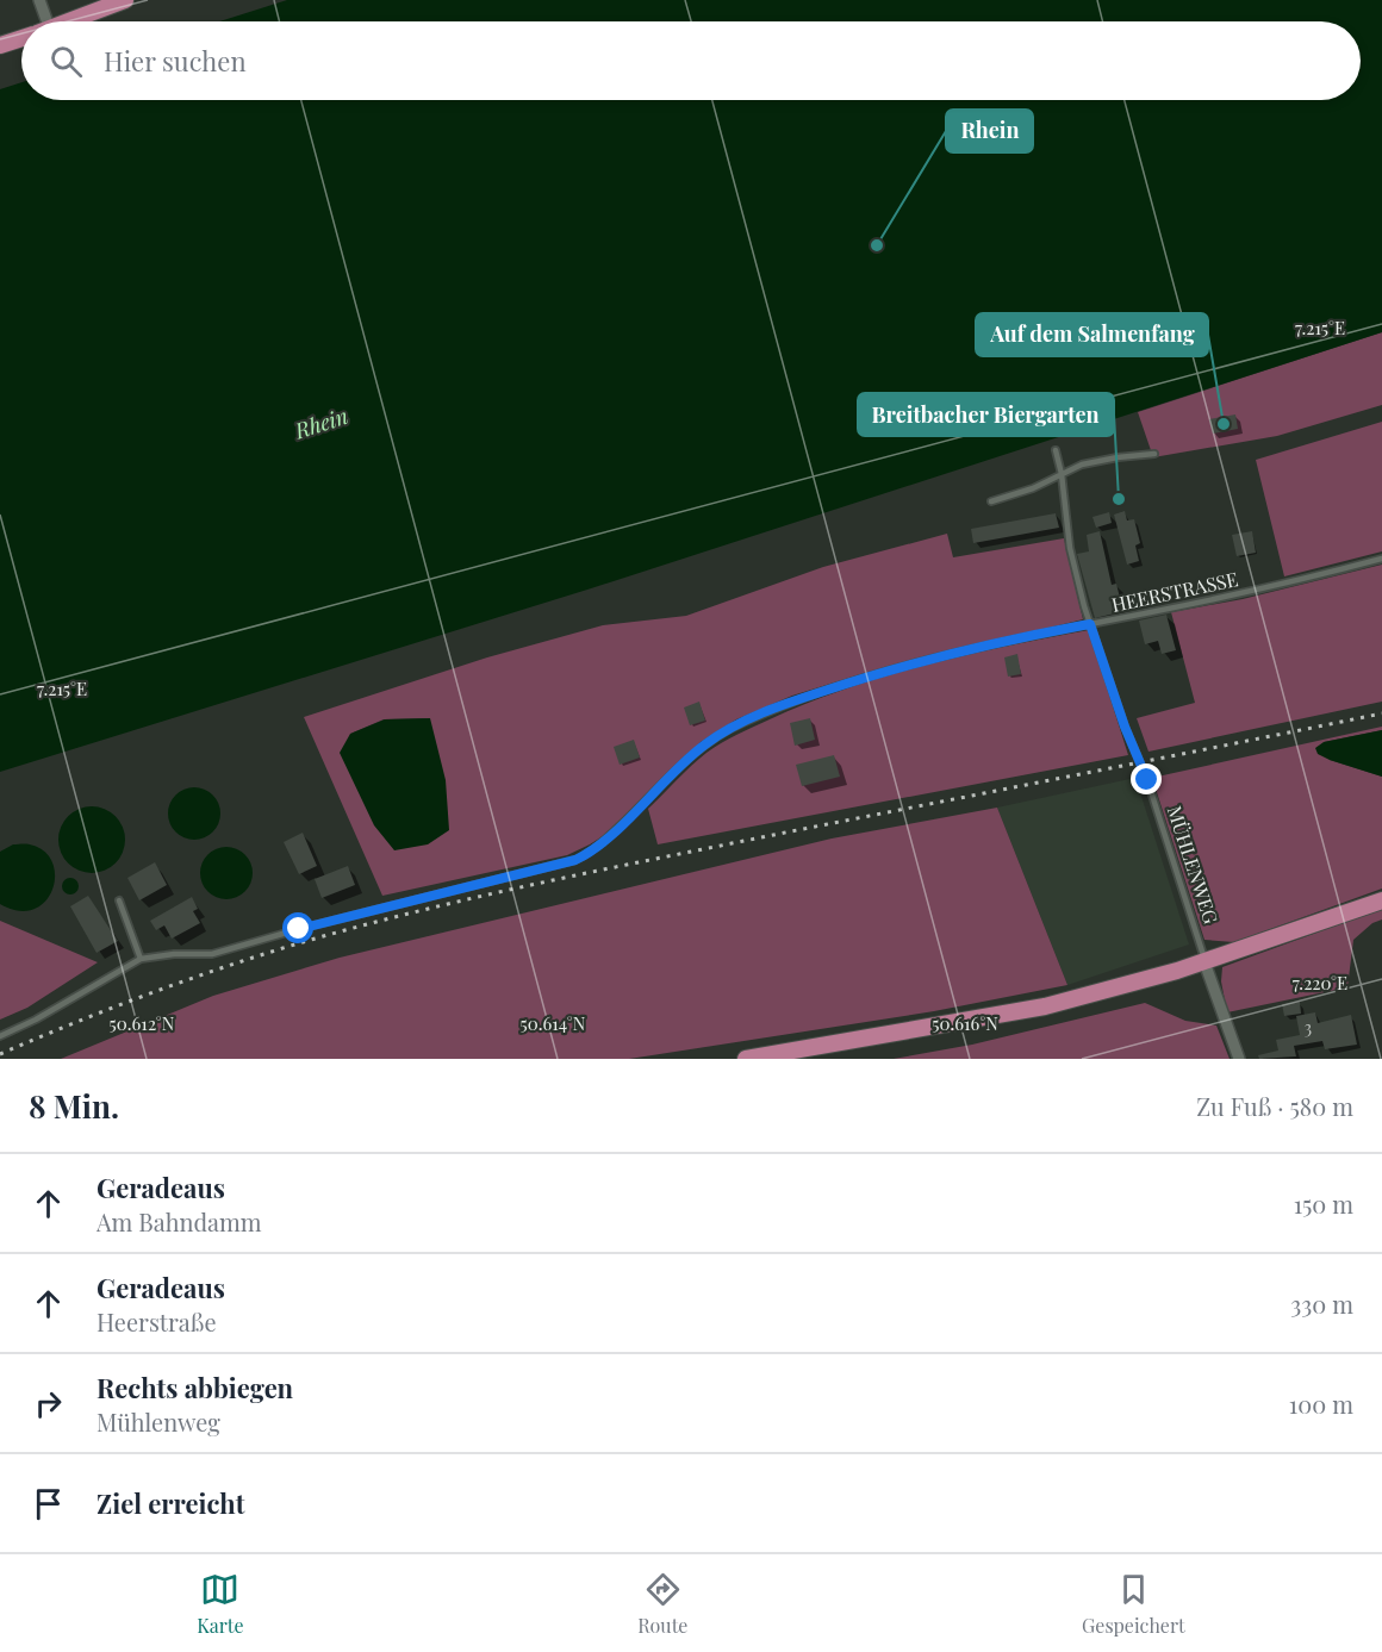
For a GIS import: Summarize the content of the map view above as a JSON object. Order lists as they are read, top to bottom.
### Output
{
  "streets": {
    "street": ["MÜHLENWEG"],
    "lane": ["HEERSTRASSE"]
  },
  "crossings": [
    ["HEERSTRASSE", "MÜHLENWEG"]
  ],
  "water": ["Rhein"],
  "places": ["Rhein", "Auf dem Salmenfang", "Breitbacher Biergarten"],
  "house_numbers": ["3"],
  "page": {
    "search": "Hier suchen",
    "heading": ["8 Min.", "Zu Fuß · 580 m"],
    "list": [
      ["Geradeaus", "Am Bahndamm", "150 m"],
      ["Geradeaus", "Heerstraße", "330 m"],
      ["Rechts abbiegen", "Mühlenweg", "100 m"],
      "Ziel erreicht"
    ],
    "nav": ["Karte", "Route", "Gespeichert"]
  },
  "coordinates": [
    "7.215°E",
    "7.220°E",
    "50.612°N",
    "50.614°N",
    "50.616°N"
  ]
}
